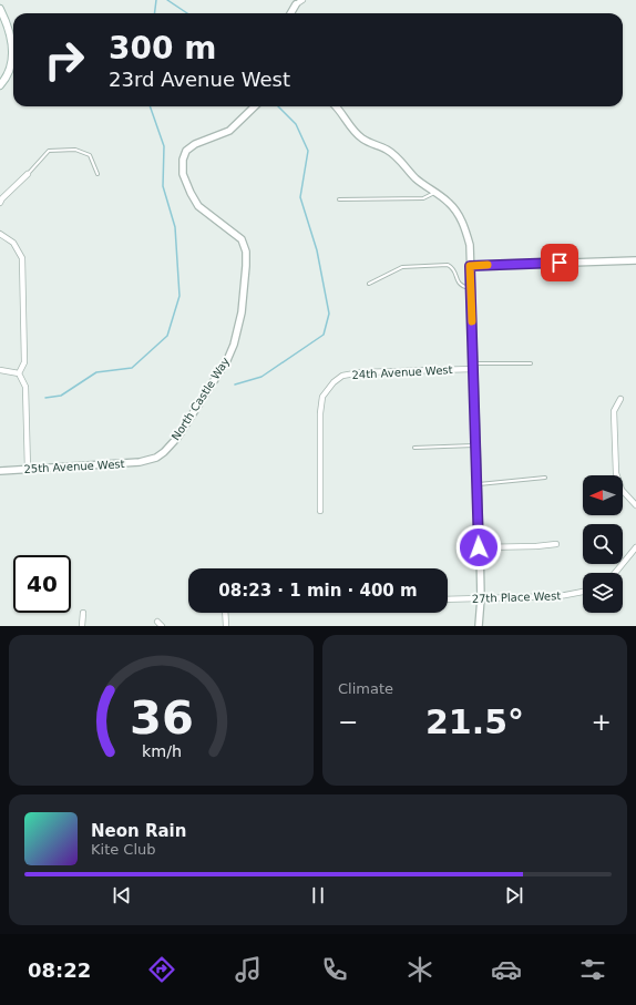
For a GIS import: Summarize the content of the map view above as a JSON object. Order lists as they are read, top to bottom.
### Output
{
  "streets": {
    "street": [
      "24th Avenue West",
      "North Castle Way",
      "25th Avenue West",
      "27th Place West"
    ]
  },
  "crossings": [
    ["North Castle Way", "25th Avenue West"]
  ],
  "north": "left",
  "page": {
    "turn": ["300 m", "23rd Avenue West"],
    "limit": "40",
    "trip": "08:23 · 1 min · 400 m",
    "tile": "Climate",
    "heat": ["−", "21.5°", "+"],
    "song": ["Neon Rain", "Kite Club"],
    "tabs": "08:22",
    "gauge": ["36", "km/h"]
  }
}
